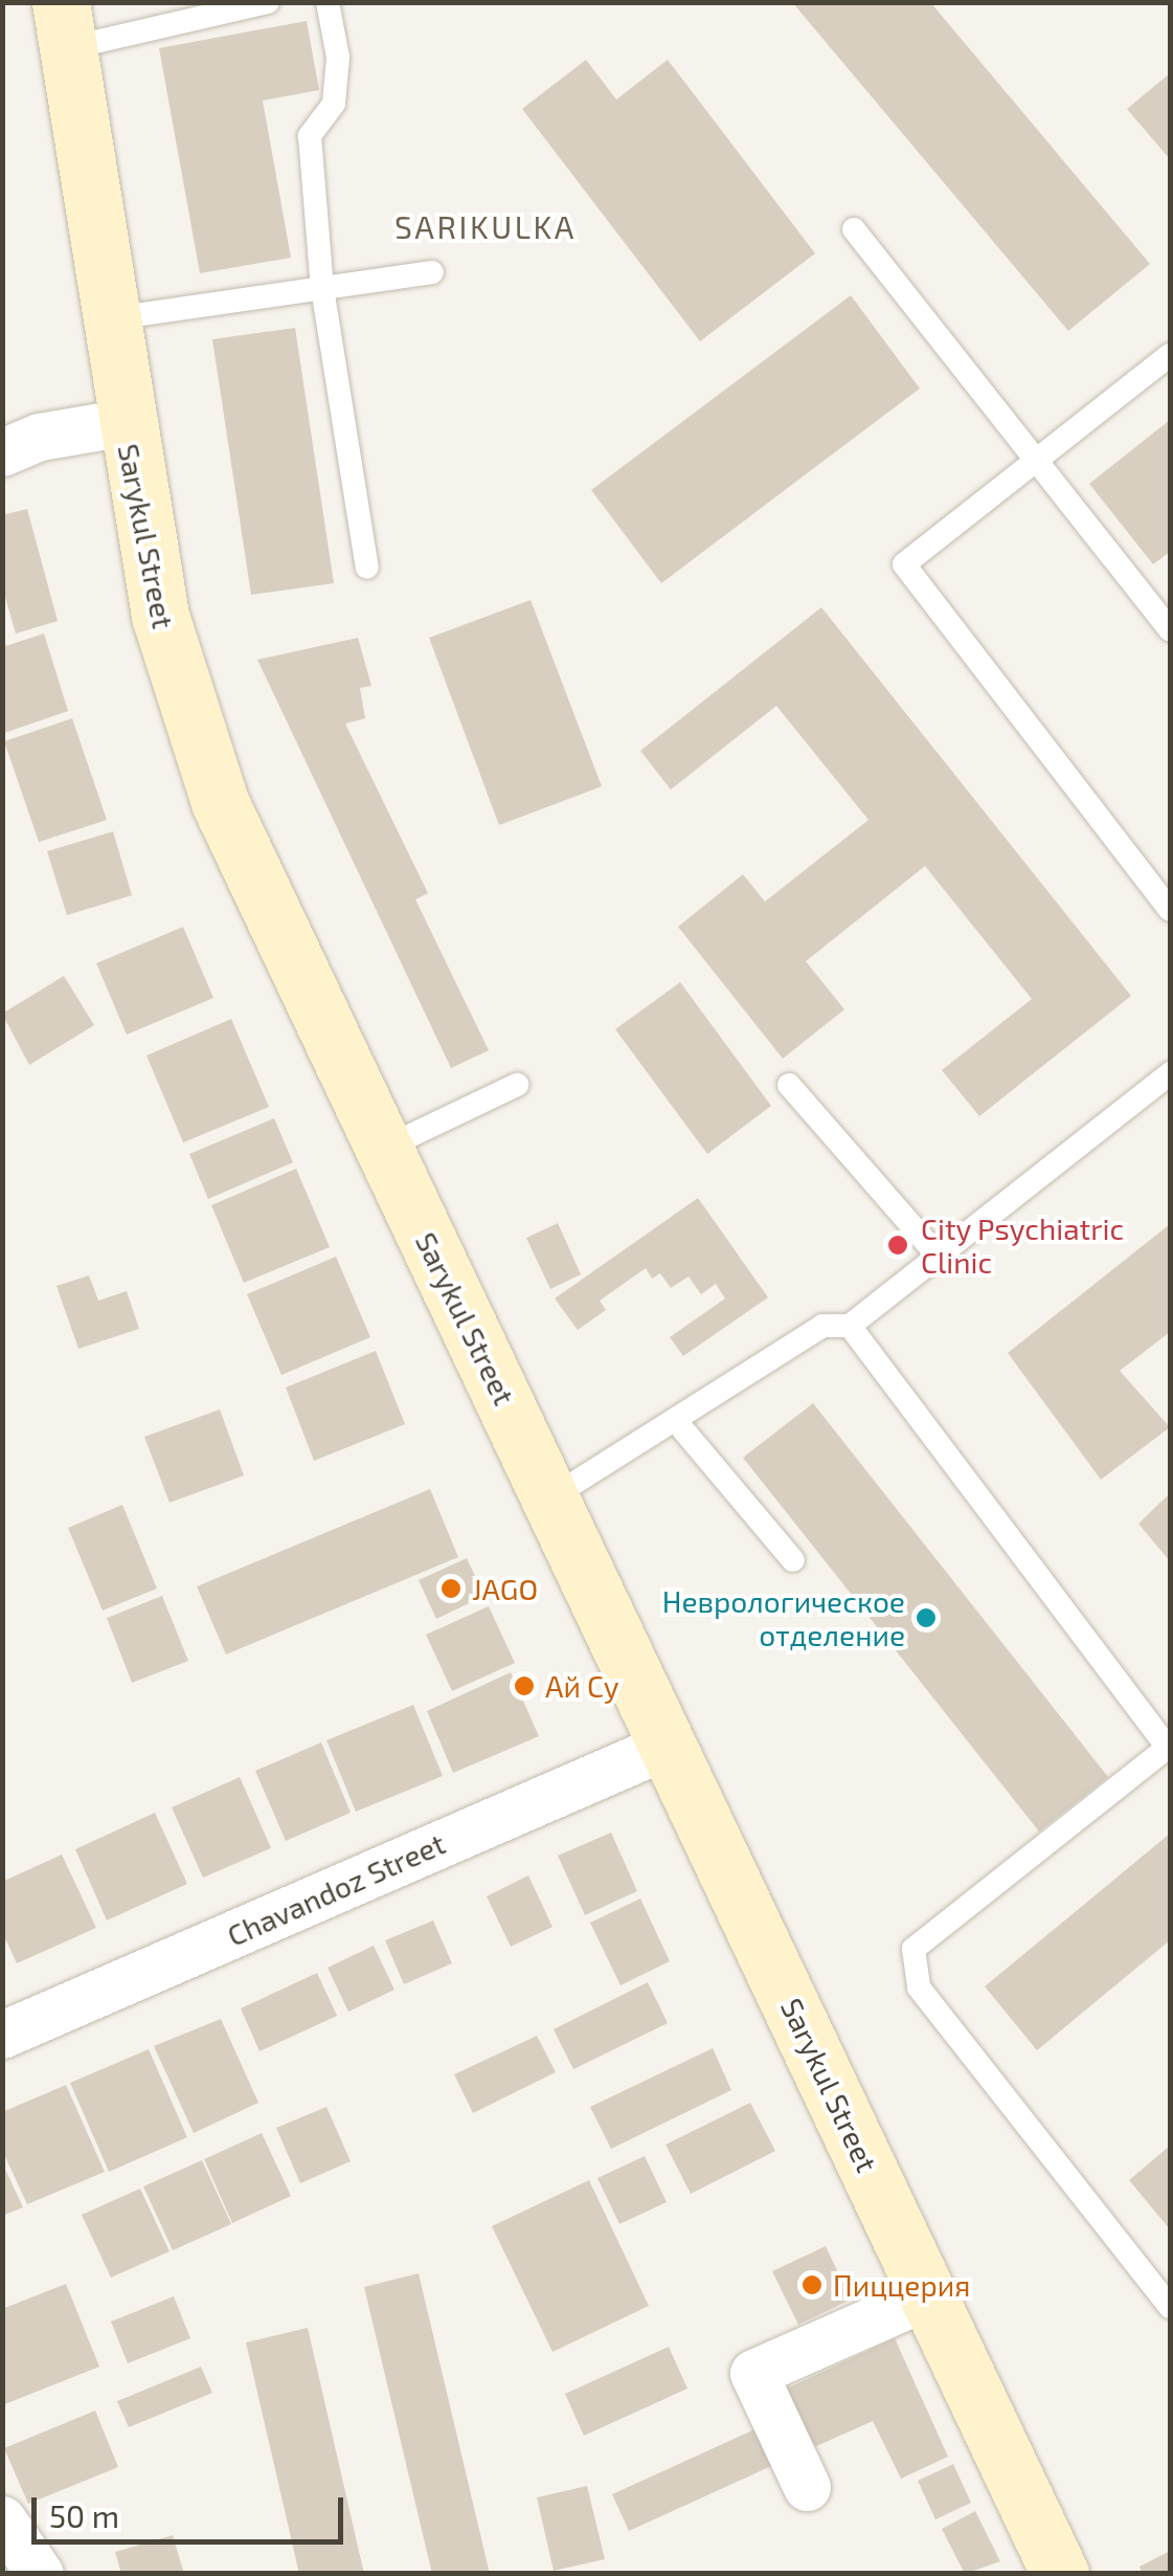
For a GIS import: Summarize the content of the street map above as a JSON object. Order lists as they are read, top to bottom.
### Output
{
  "streets": {
    "main road": ["Sarykul Street"],
    "street": ["Chavandoz Street"]
  },
  "crossings": [
    ["Sarykul Street", "Chavandoz Street"]
  ],
  "districts": ["SARIKULKA"],
  "places": [
    "City Psychiatric Clinic",
    "JAGO",
    "Неврологическое отделение",
    "Ай Су",
    "Пиццерия"
  ],
  "scale_bar": "50 m"
}
